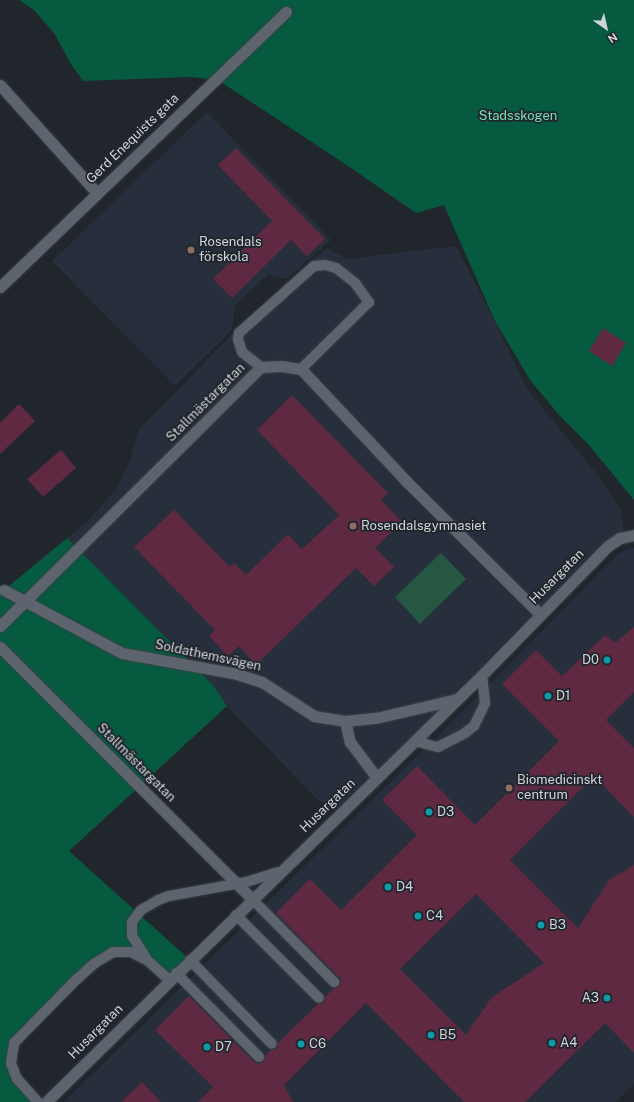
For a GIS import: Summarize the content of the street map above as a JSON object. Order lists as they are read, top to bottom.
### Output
{
  "streets": {
    "street": [
      "Gerd Enequists gata",
      "Stallmästargatan",
      "Husargatan",
      "Soldathemsvägen"
    ]
  },
  "crossings": [
    ["Stallmästargatan", "Husargatan"],
    ["Stallmästargatan", "Soldathemsvägen"],
    ["Husargatan", "Soldathemsvägen"]
  ],
  "parks": ["Stadsskogen"],
  "places": [
    "Rosendals förskola",
    "Rosendalsgymnasiet",
    "D0",
    "D1",
    "Biomedicinskt centrum",
    "D3",
    "D4",
    "C4",
    "B3",
    "A3",
    "B5",
    "A4",
    "C6",
    "D7"
  ],
  "north": "bottom right"
}
